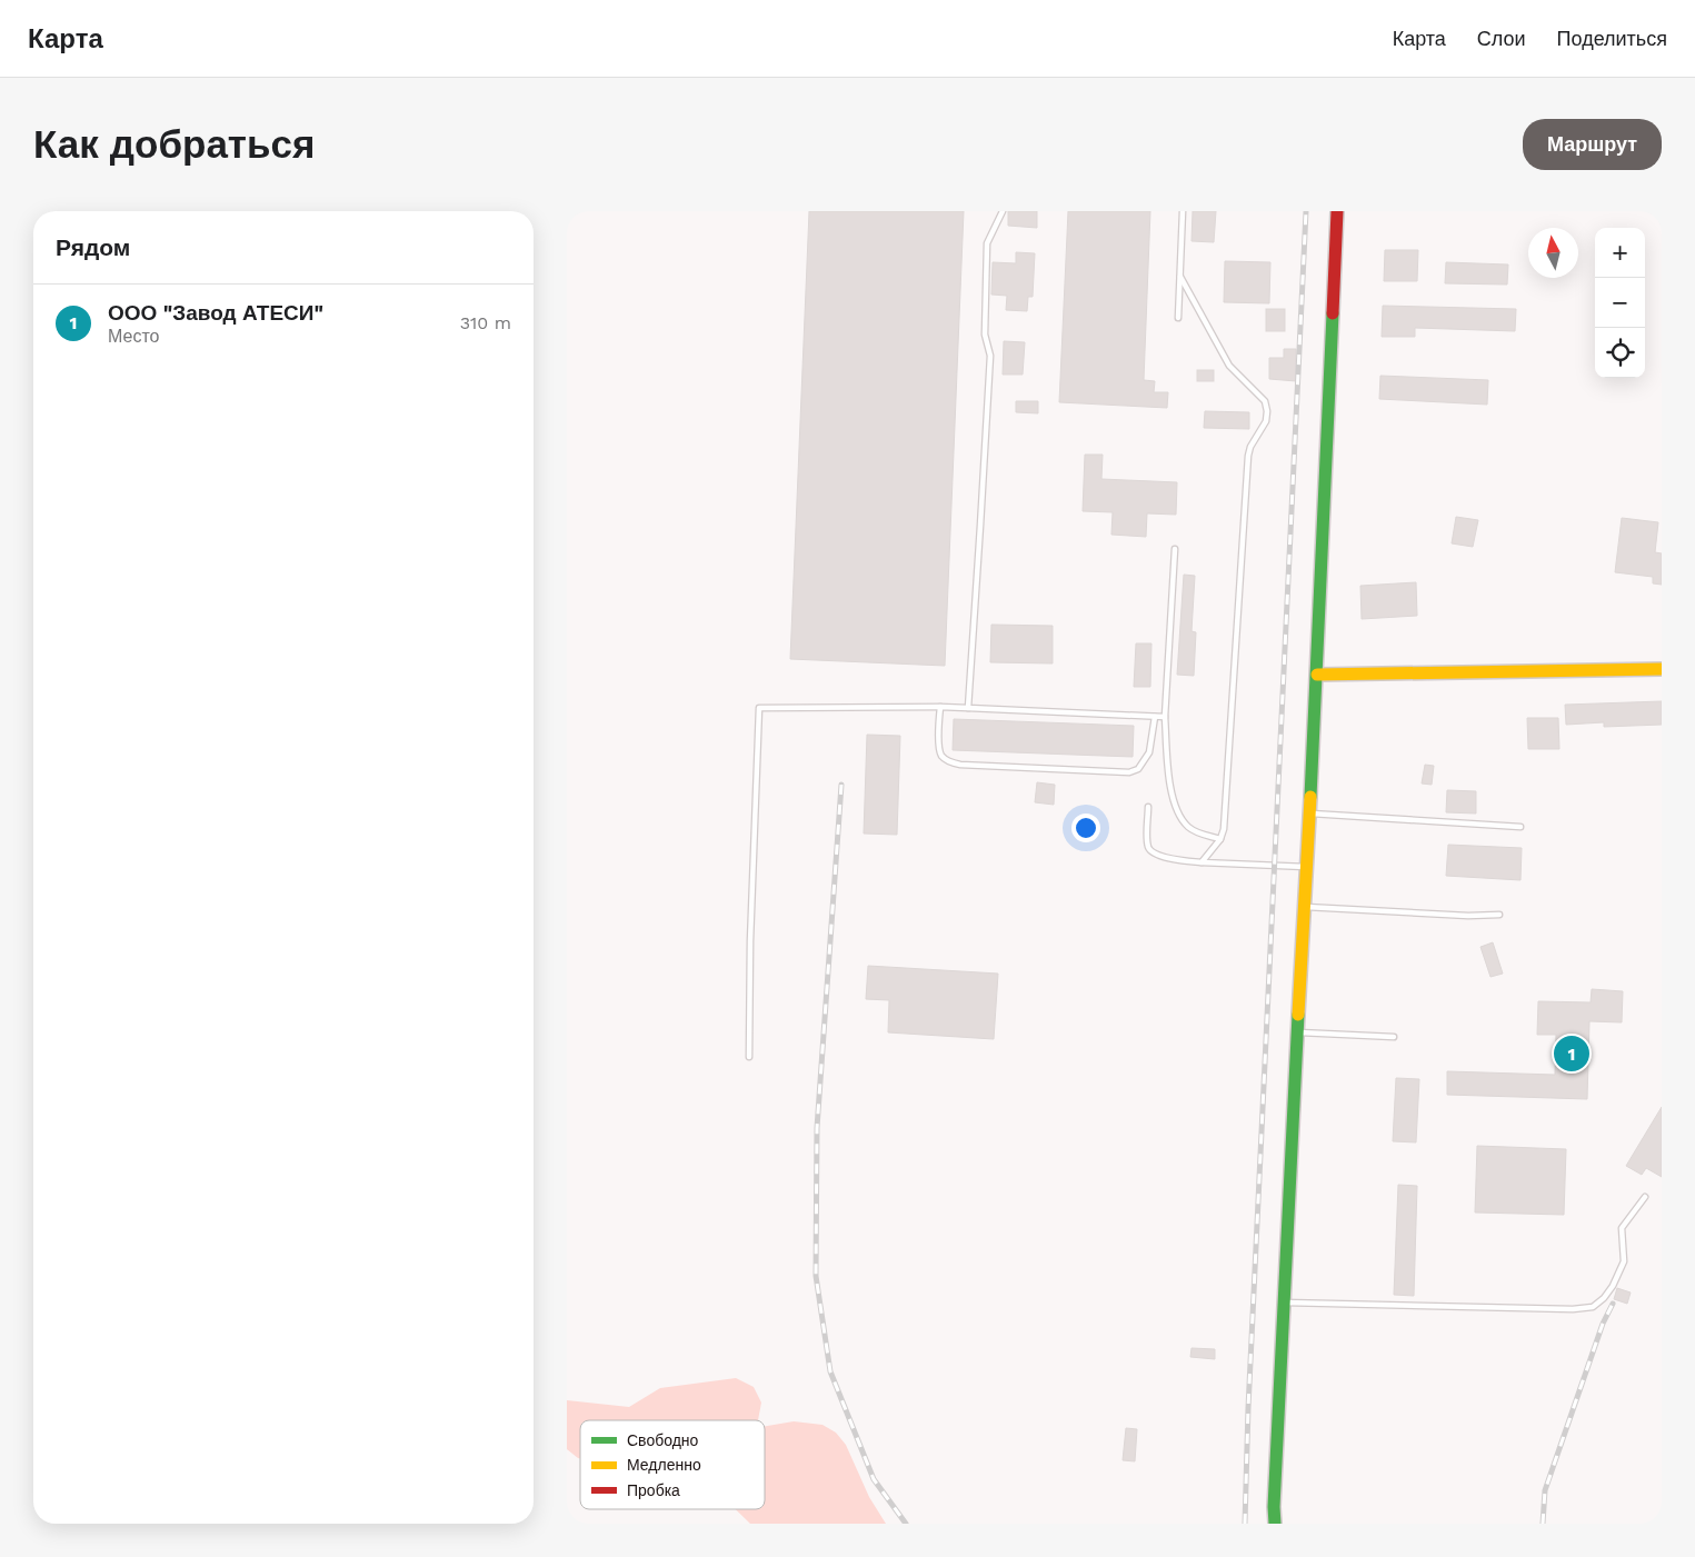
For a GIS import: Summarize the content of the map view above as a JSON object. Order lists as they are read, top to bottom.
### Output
{
  "legend": ["Свободно", "Медленно", "Пробка"],
  "north": "top",
  "page": {
    "header": "Карта",
    "nav": ["Карта", "Слои", "Поделиться"],
    "buttons": "Маршрут",
    "title": "Как добраться",
    "heading": "Рядом",
    "map_buttons": ["+", "−"],
    "list": [
      {
        "mark": "1",
        "name": "ООО \"Завод АТЕСИ\"",
        "note": "Место",
        "value": "310 m"
      }
    ],
    "pins": "1"
  }
}
